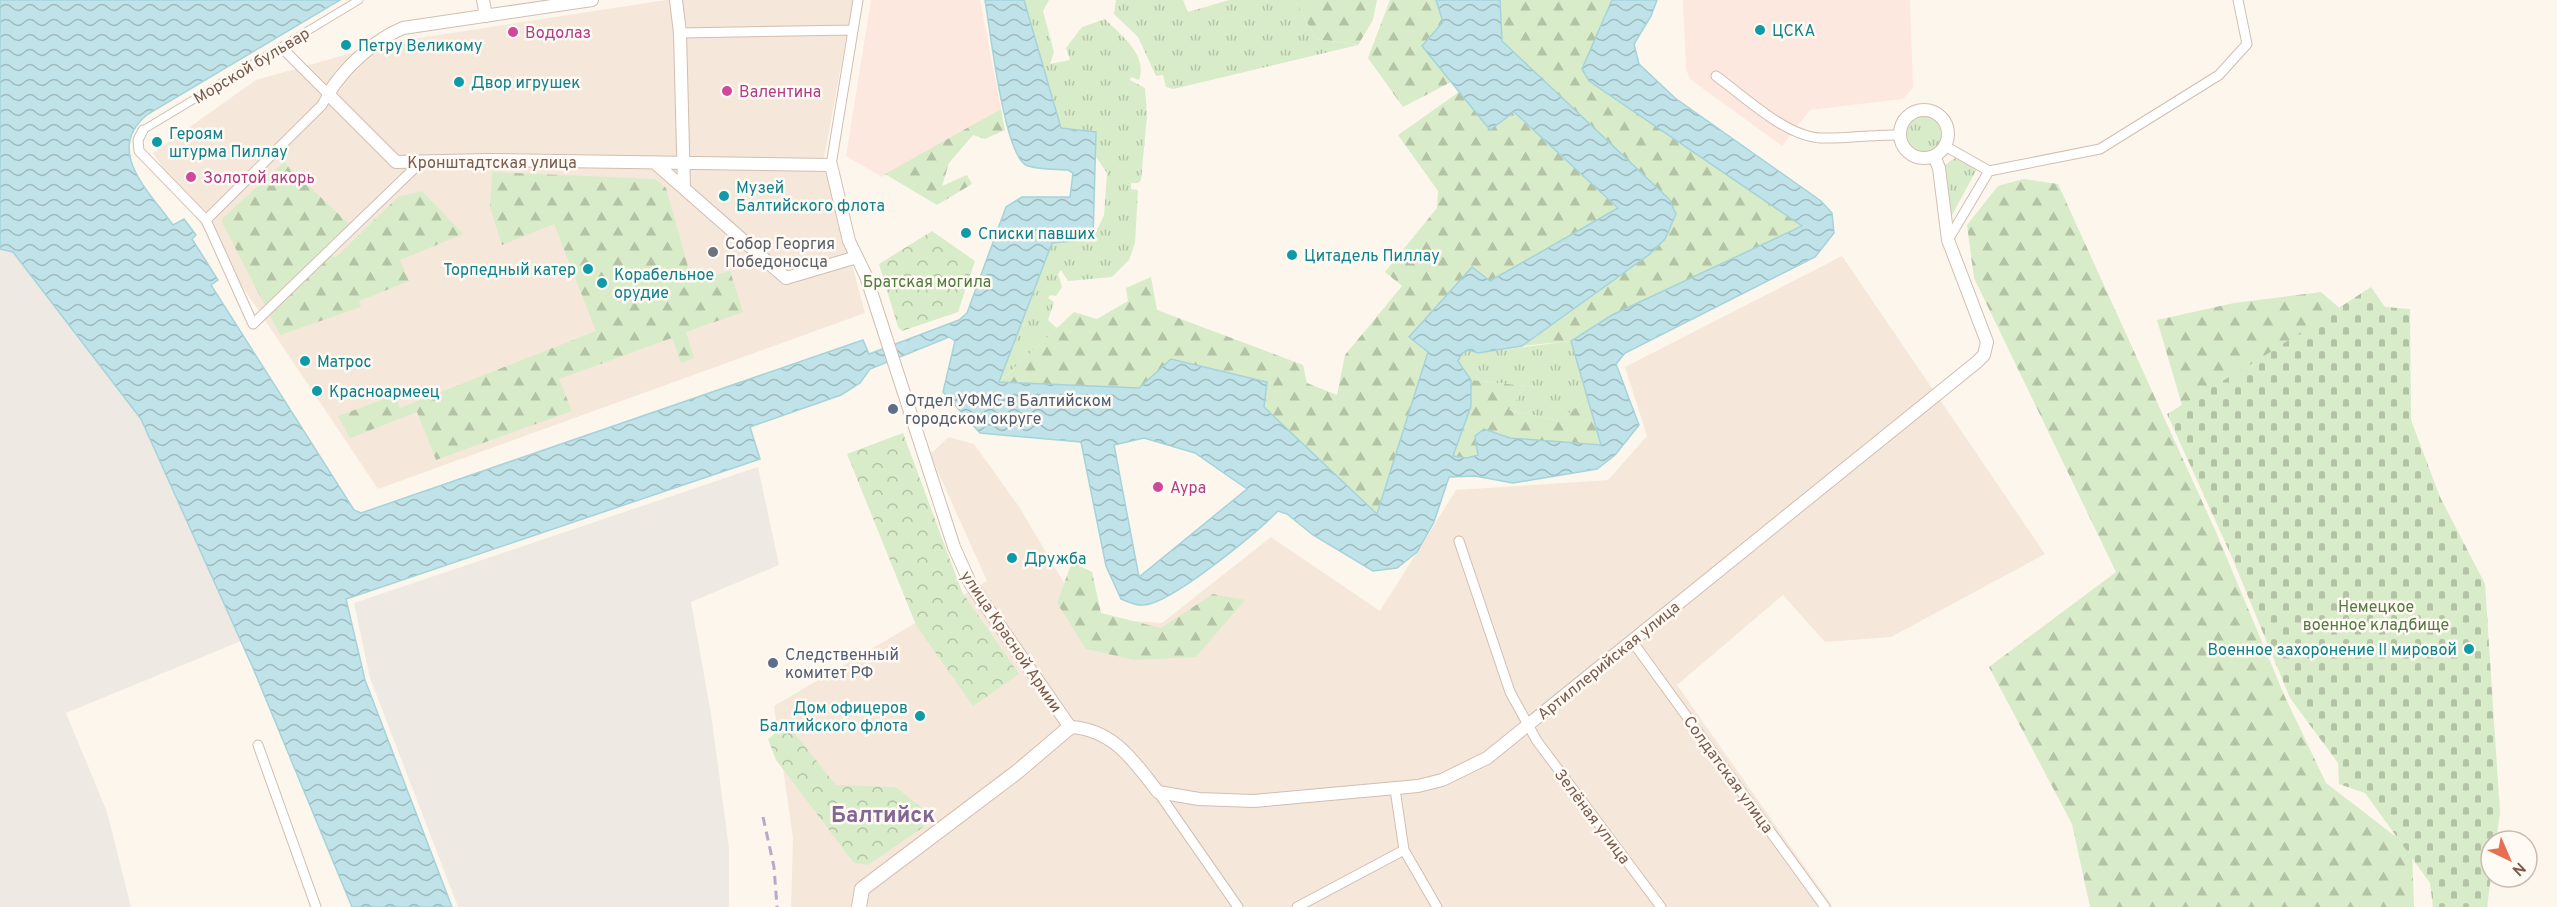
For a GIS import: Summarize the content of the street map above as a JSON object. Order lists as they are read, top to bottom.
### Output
{
  "streets": {
    "street": [
      "Морской бульвар",
      "Кронштадтская улица",
      "улица Красной Армии",
      "Артиллерийская улица",
      "Солдатская улица",
      "Зелёная улица"
    ]
  },
  "crossings": [
    ["Кронштадтская улица", "улица Красной Армии"],
    ["Артиллерийская улица", "Солдатская улица"],
    ["Артиллерийская улица", "Зелёная улица"]
  ],
  "districts": ["Балтийск"],
  "parks": ["Братская могила", "Немецкое военное кладбище"],
  "places": [
    "ЦСКА",
    "Водолаз",
    "Петру Великому",
    "Двор игрушек",
    "Валентина",
    "Героям штурма Пиллау",
    "Золотой якорь",
    "Музей Балтийского флота",
    "Списки павших",
    "Собор Георгия Победоносца",
    "Цитадель Пиллау",
    "Торпедный катер",
    "Корабельное орудие",
    "Матрос",
    "Красноармеец",
    "Отдел УФМС в Балтийском городском округе",
    "Аура",
    "Дружба",
    "Военное захоронение II мировой",
    "Следственный комитет РФ",
    "Дом офицеров Балтийского флота"
  ],
  "north": "bottom right"
}
